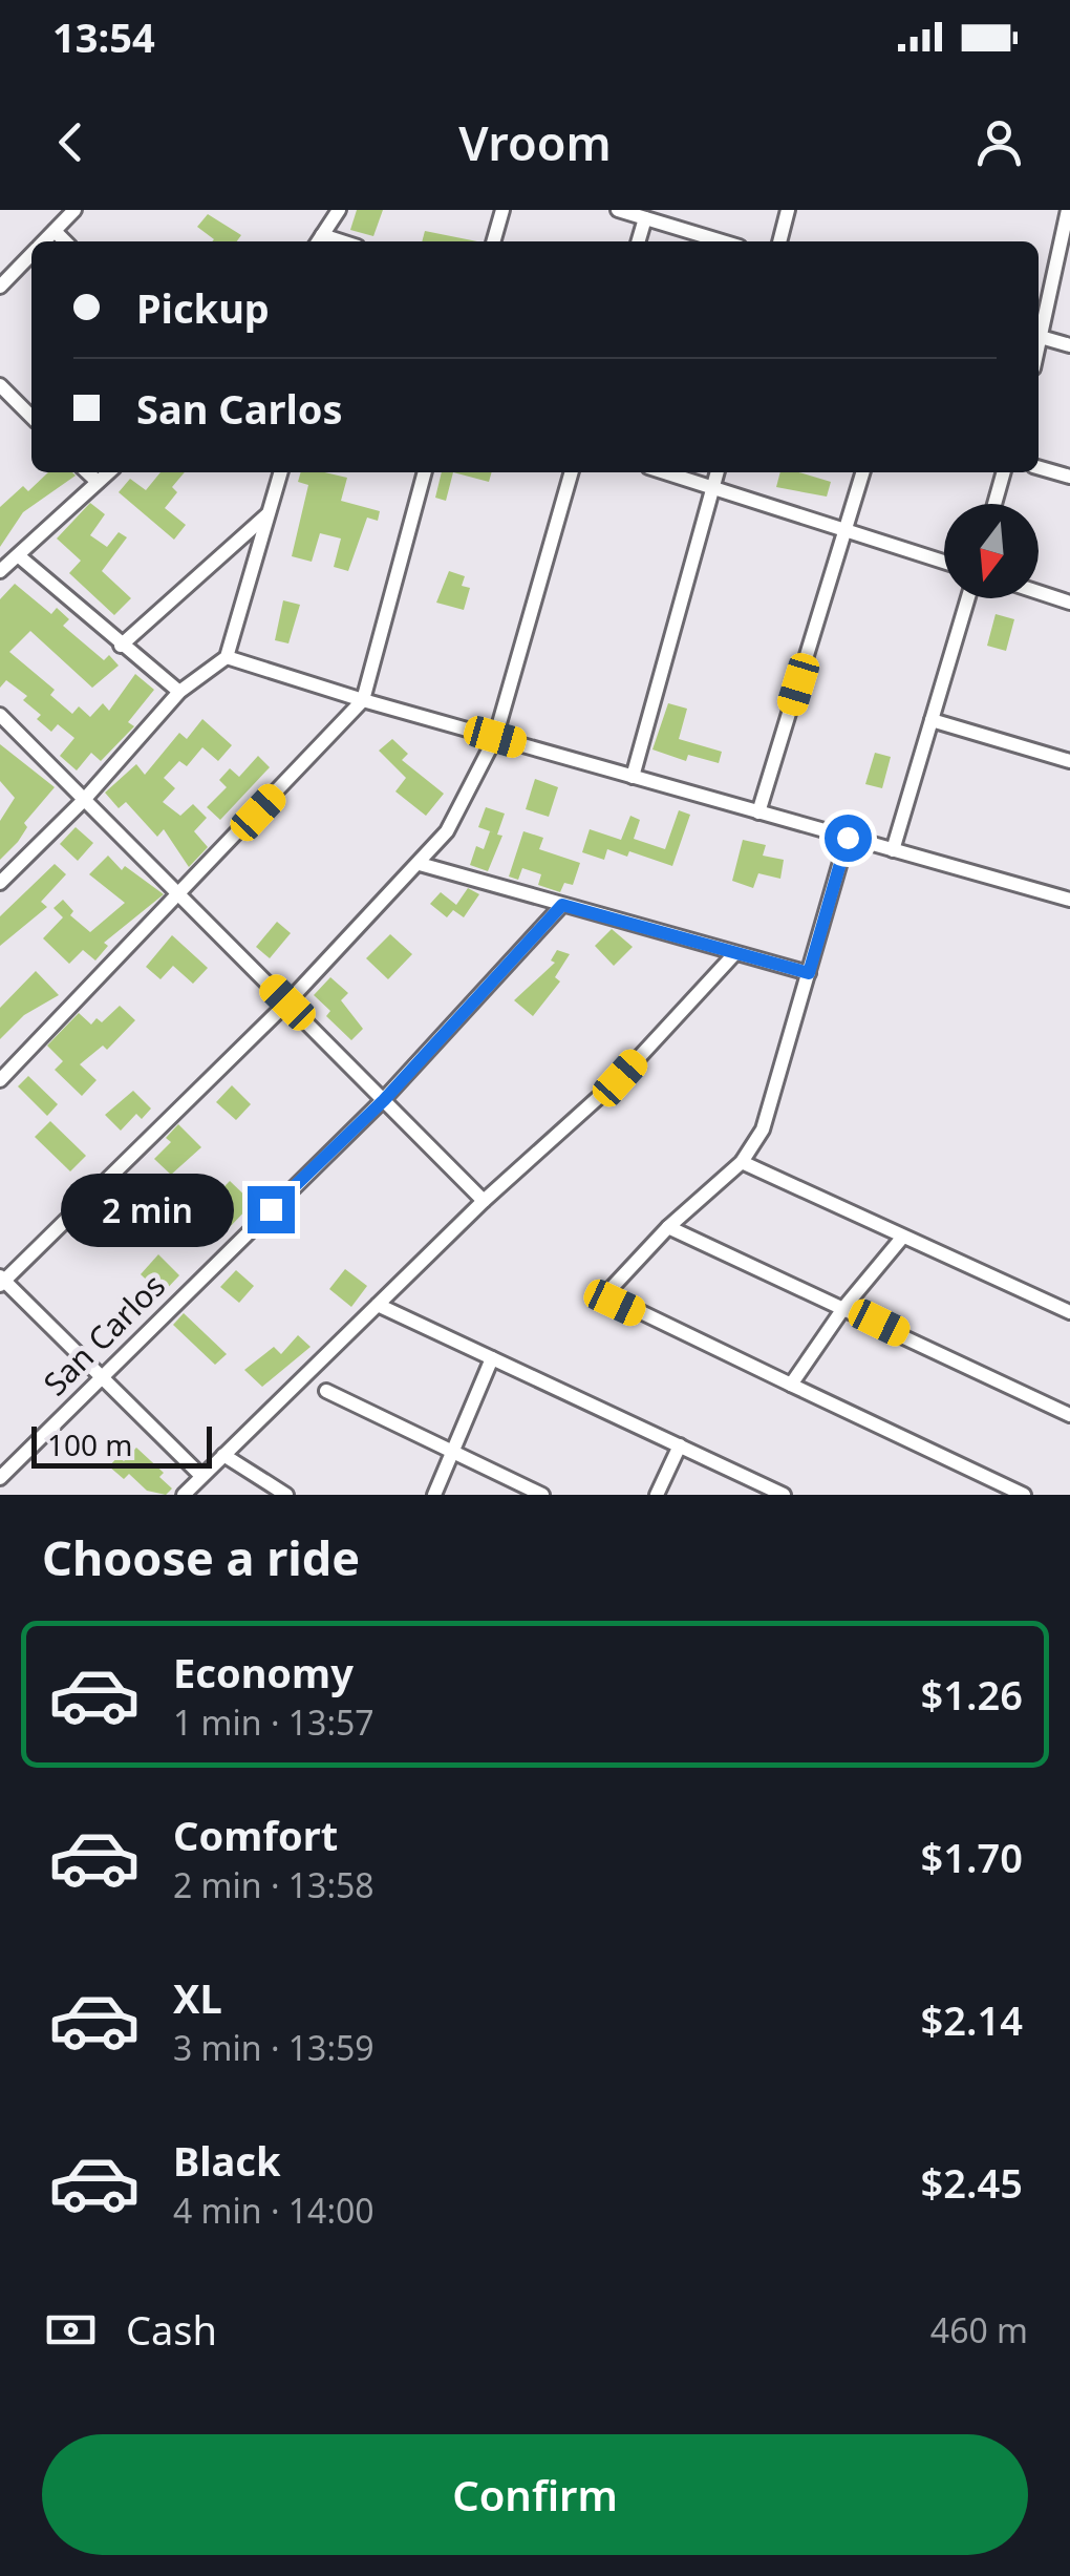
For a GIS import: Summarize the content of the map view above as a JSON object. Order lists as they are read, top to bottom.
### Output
{
  "streets": {
    "street": ["San Carlos"]
  },
  "scale_bar": "100 m",
  "north": "bottom",
  "page": {
    "status": "13:54",
    "header": "Vroom",
    "banner": ["Pickup", "San Carlos"],
    "bubble": "2 min",
    "scale": "100 m",
    "heading": "Choose a ride",
    "list": [
      {
        "name": "Economy",
        "note": "1 min · 13:57",
        "value": "$1.26"
      },
      {
        "name": "Comfort",
        "note": "2 min · 13:58",
        "value": "$1.70"
      },
      {
        "name": "XL",
        "note": "3 min · 13:59",
        "value": "$2.14"
      },
      {
        "name": "Black",
        "note": "4 min · 14:00",
        "value": "$2.45"
      }
    ],
    "pay": ["Cash", "460 m"],
    "buttons": "Confirm"
  }
}
